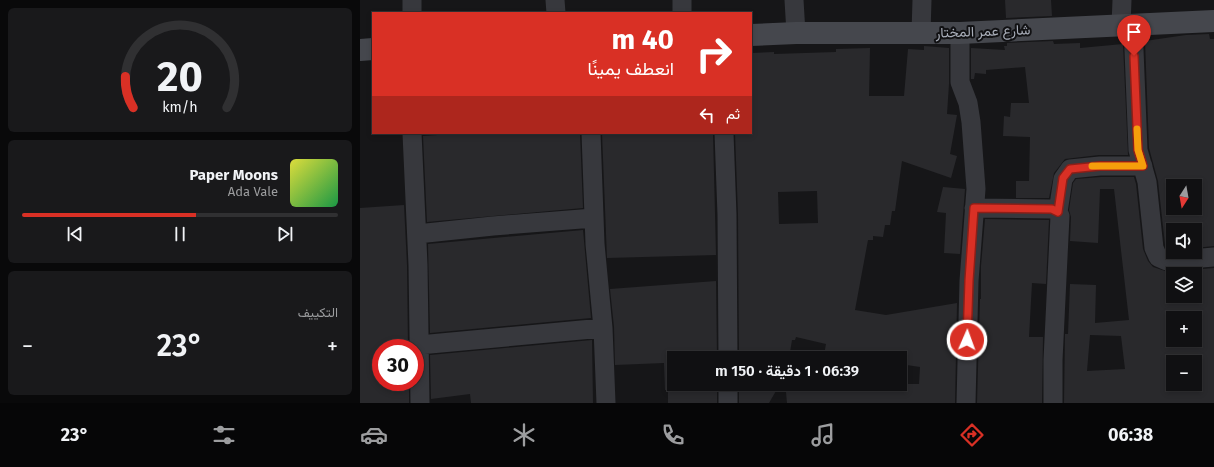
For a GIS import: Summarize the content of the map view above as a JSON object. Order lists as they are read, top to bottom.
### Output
{
  "streets": {
    "street": ["شارع عمر المختار"]
  },
  "north": "bottom",
  "page": {
    "turn": ["40 m", "انعطف يمينًا"],
    "then": "ثم",
    "song": ["Paper Moons", "Ada Vale"],
    "map_buttons": ["+", "−"],
    "tile": "التكييف",
    "heat": ["−", "23°", "+"],
    "limit": "30",
    "trip": "06:39 · 1 دقيقة · 150 m",
    "tabs": ["06:38", "23°"],
    "gauge": ["20", "km/h"]
  }
}
